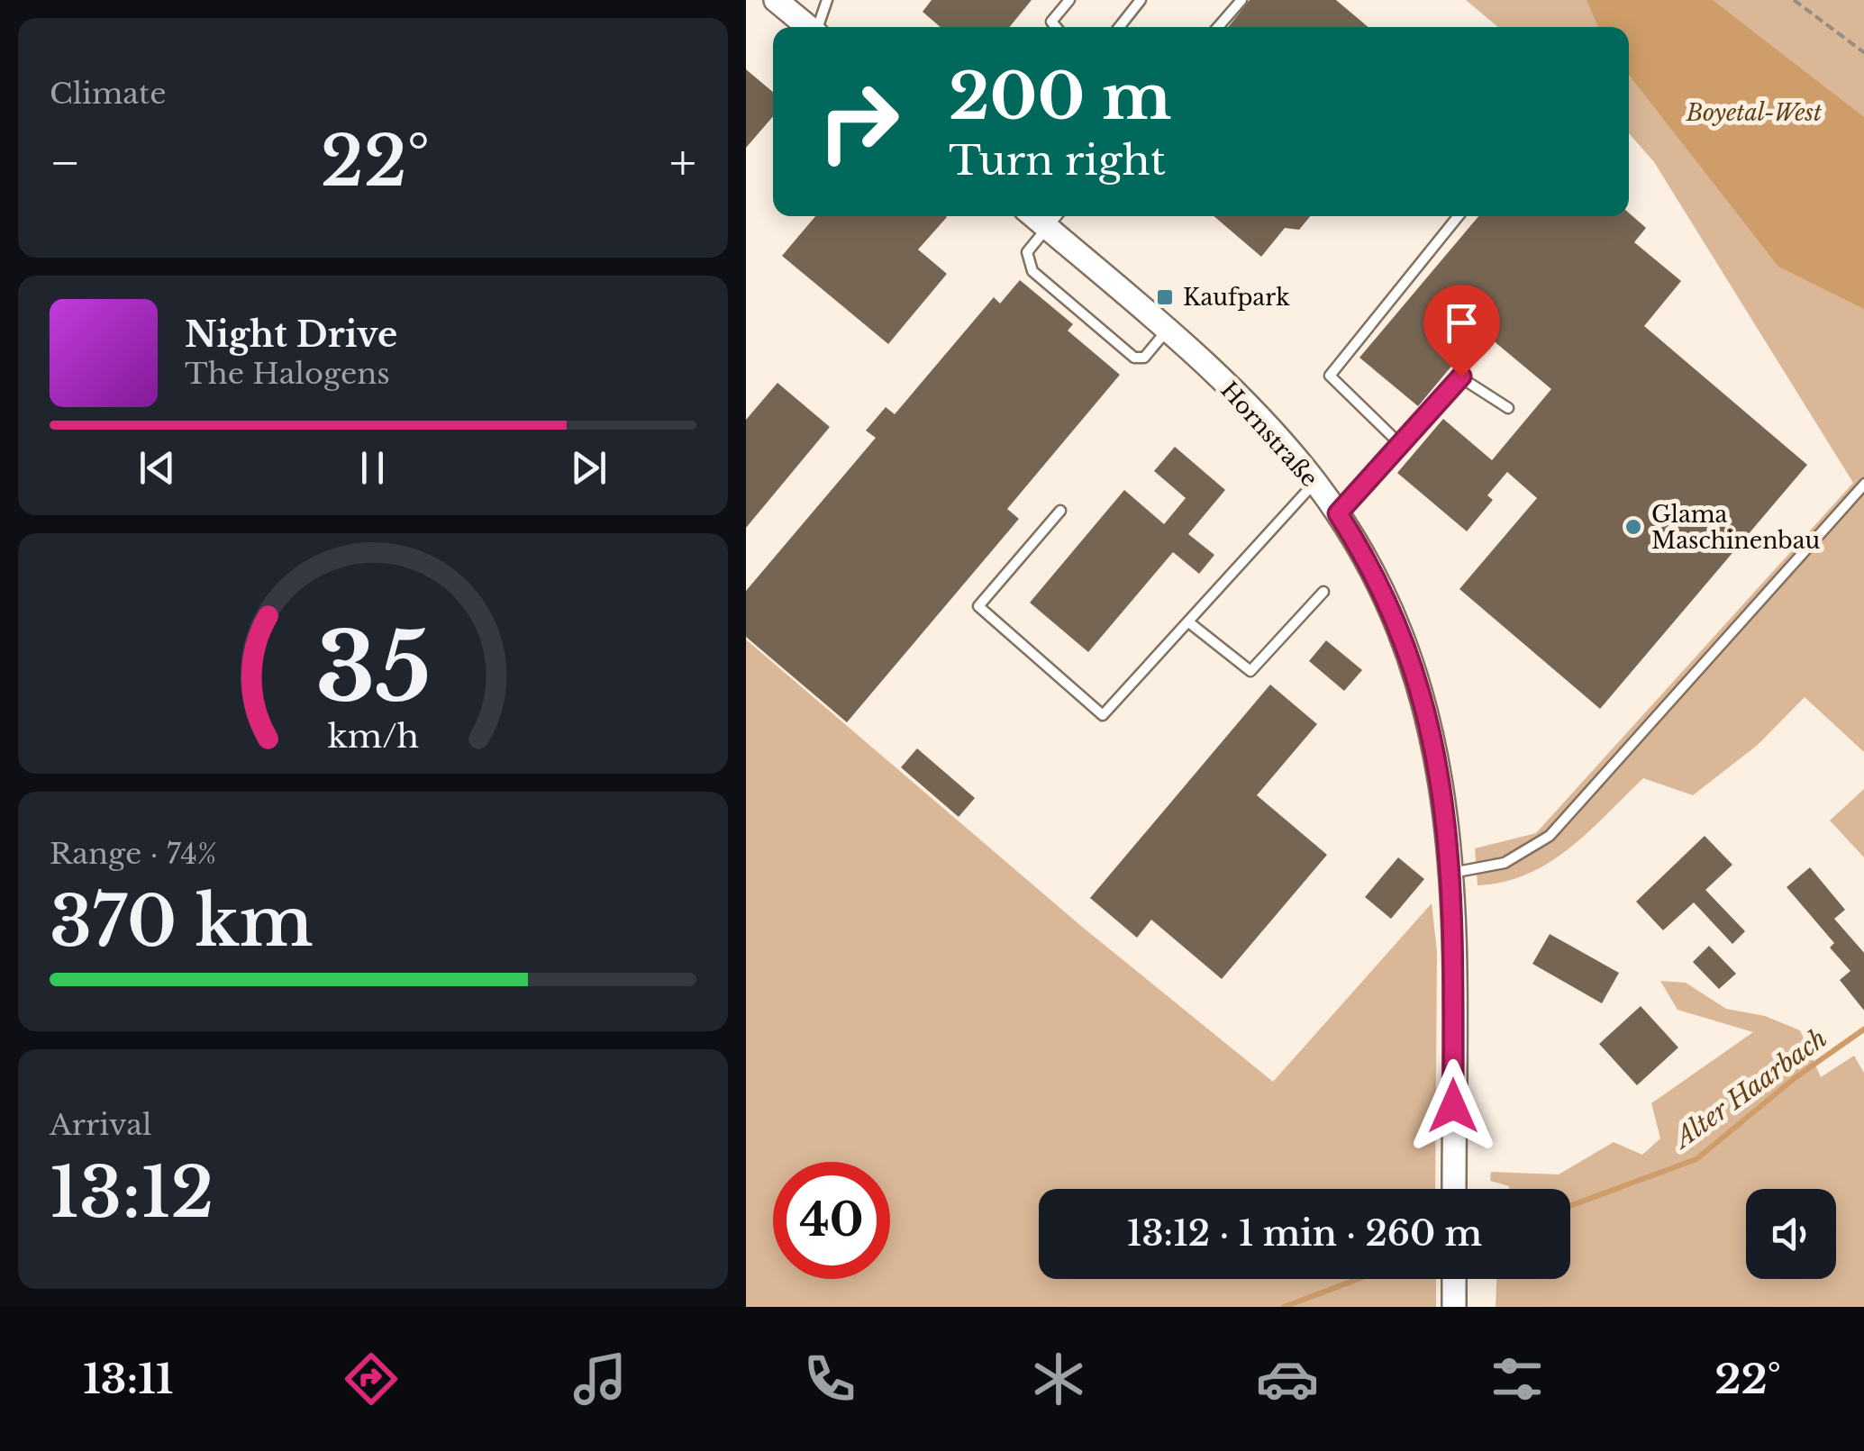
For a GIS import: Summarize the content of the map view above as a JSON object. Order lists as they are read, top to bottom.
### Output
{
  "streets": {
    "street": ["Hornstraße"]
  },
  "water": ["Alter Haarbach"],
  "parks": ["Boyetal-West"],
  "places": {
    "transit": ["Kaufpark"],
    "other": ["Glama Maschinenbau"]
  },
  "page": {
    "tile": [
      "Climate",
      ["Range · 74%", "370 km"],
      ["Arrival", "13:12"]
    ],
    "turn": ["200 m", "Turn right"],
    "heat": ["−", "22°", "+"],
    "song": ["Night Drive", "The Halogens"],
    "limit": "40",
    "trip": "13:12 · 1 min · 260 m",
    "tabs": ["13:11", "22°"],
    "gauge": ["35", "km/h"]
  }
}
